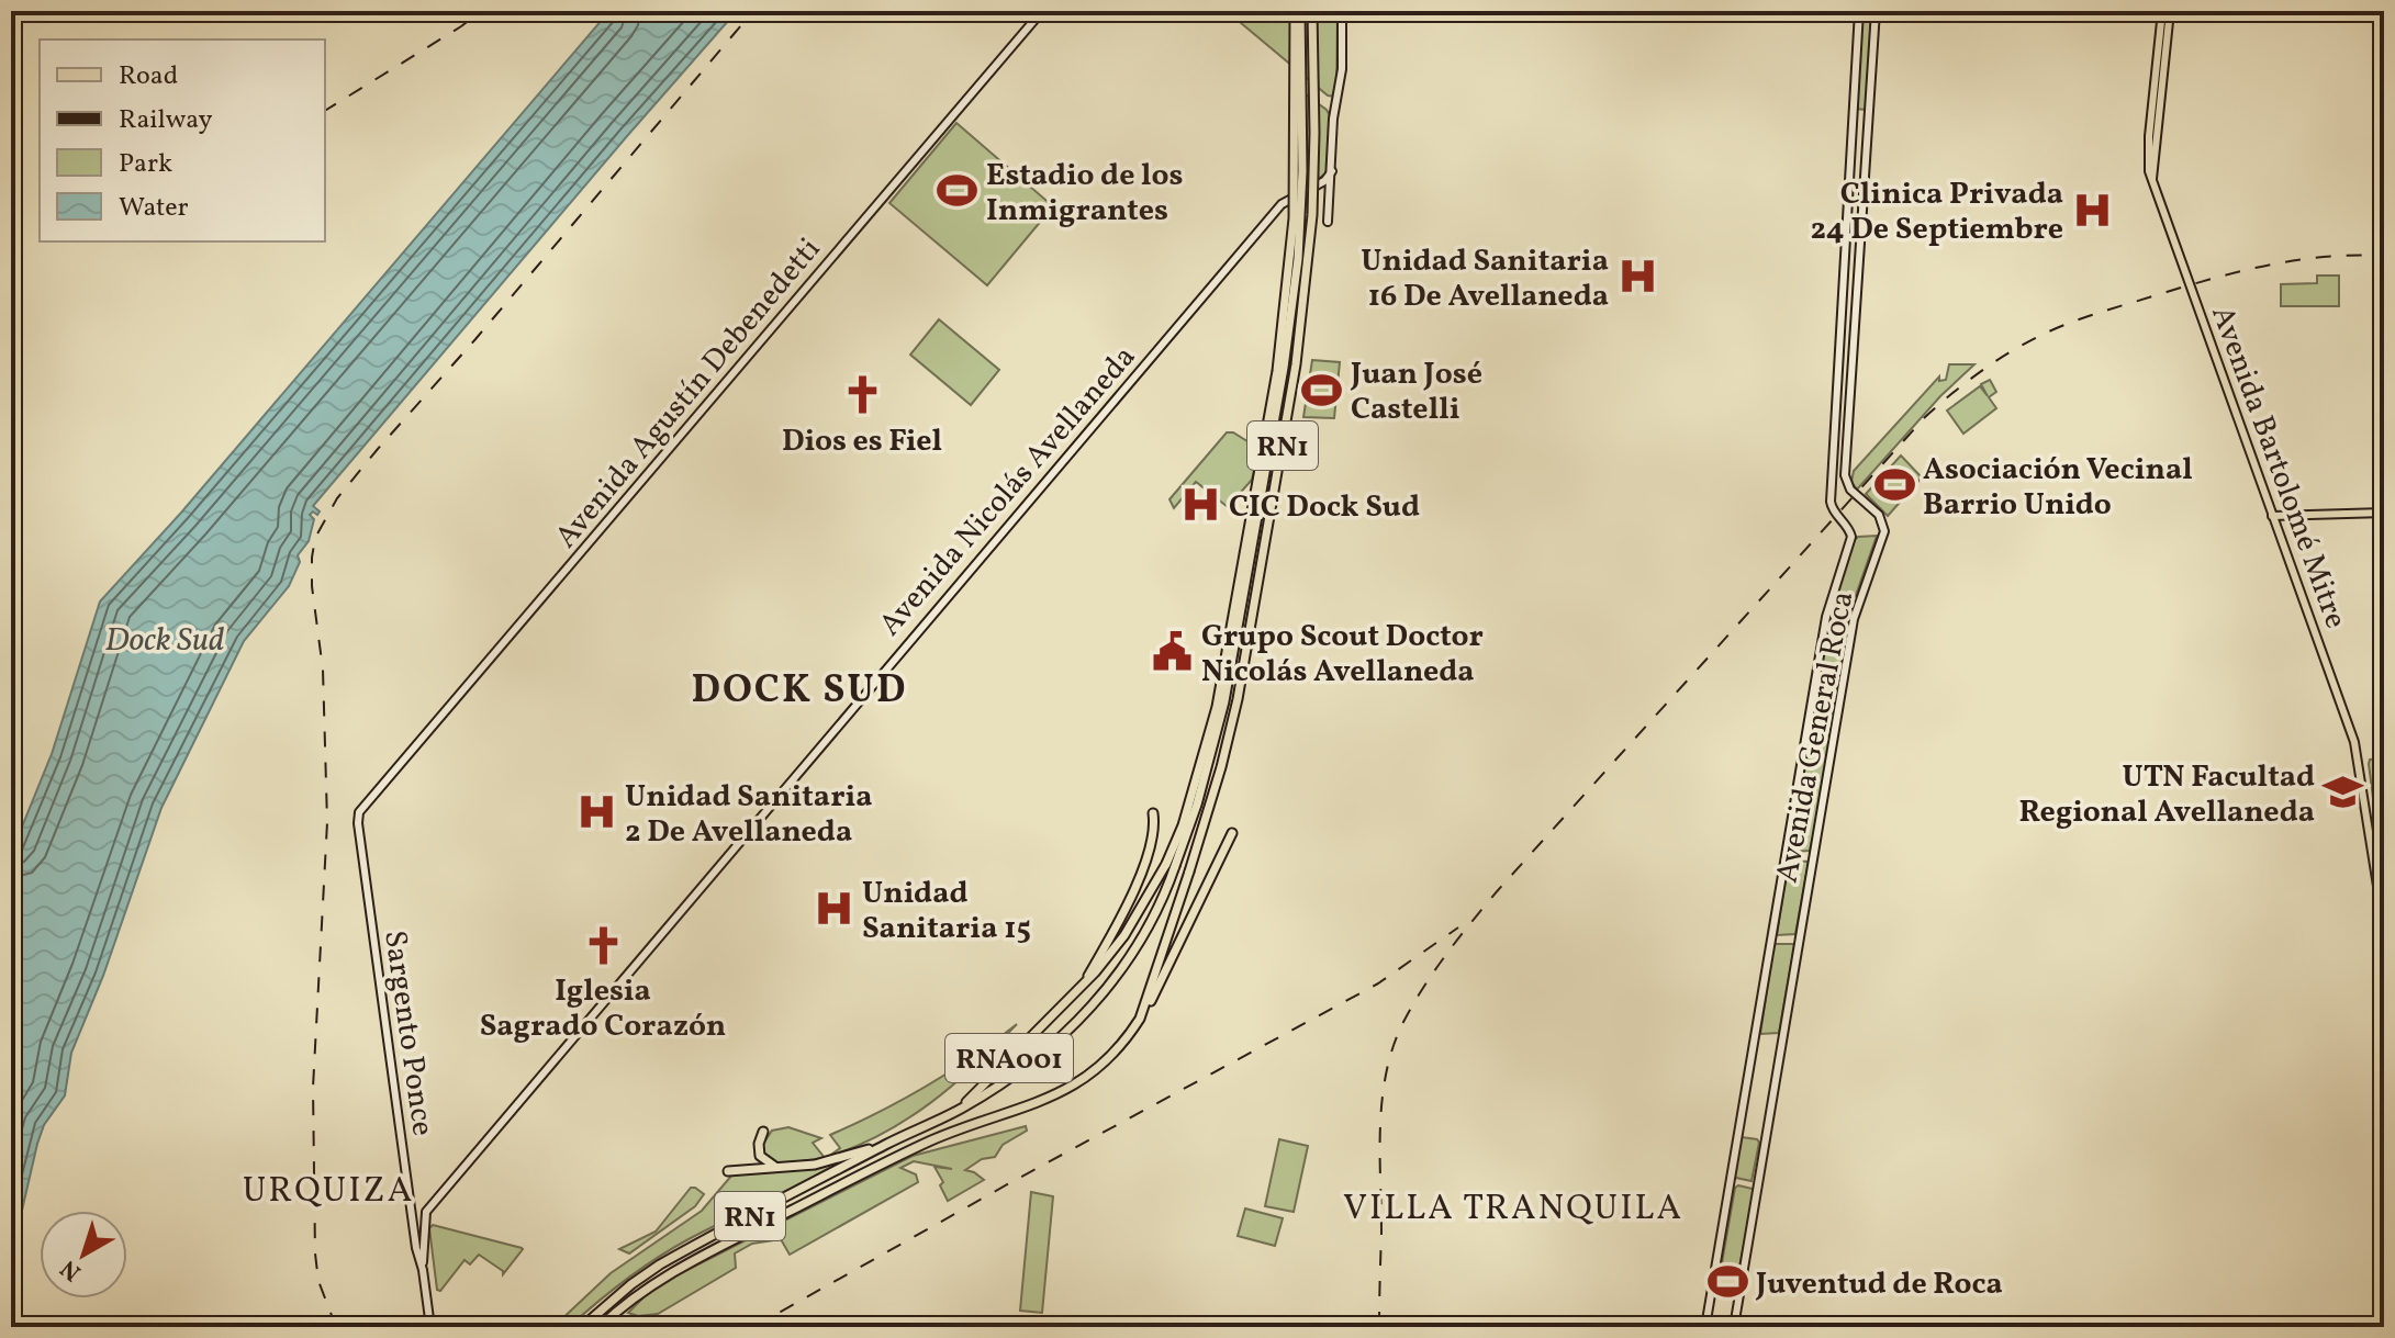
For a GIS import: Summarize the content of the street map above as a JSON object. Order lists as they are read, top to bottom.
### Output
{
  "streets": {
    "highway": ["RN1", "RNA001"],
    "main road": [
      "Avenida Agustín Debenedetti",
      "Avenida Bartolomé Mitre",
      "Avenida Nicolás Avellaneda",
      "Avenida General Roca",
      "Sargento Ponce"
    ]
  },
  "crossings": [
    ["Avenida Agustín Debenedetti", "Sargento Ponce"],
    ["RN1", "RNA001"]
  ],
  "districts": ["DOCK SUD", "URQUIZA", "VILLA TRANQUILA"],
  "water": ["Dock Sud"],
  "places": {
    "sports": [
      "Estadio de los Inmigrantes",
      "Juan José Castelli",
      "Asociación Vecinal Barrio Unido",
      "Juventud de Roca"
    ],
    "hospital": [
      "Clinica Privada 24 De Septiembre",
      "Unidad Sanitaria 16 De Avellaneda",
      "CIC Dock Sud",
      "Unidad Sanitaria 2 De Avellaneda",
      "Unidad Sanitaria 15"
    ],
    "church": ["Dios es Fiel", "Iglesia Sagrado Corazón"],
    "public building": ["Grupo Scout Doctor Nicolás Avellaneda"],
    "school or university": ["UTN Facultad Regional Avellaneda"]
  },
  "legend": [
    "Road",
    "Railway",
    "Park",
    "Water"
  ],
  "north": "bottom left"
}
